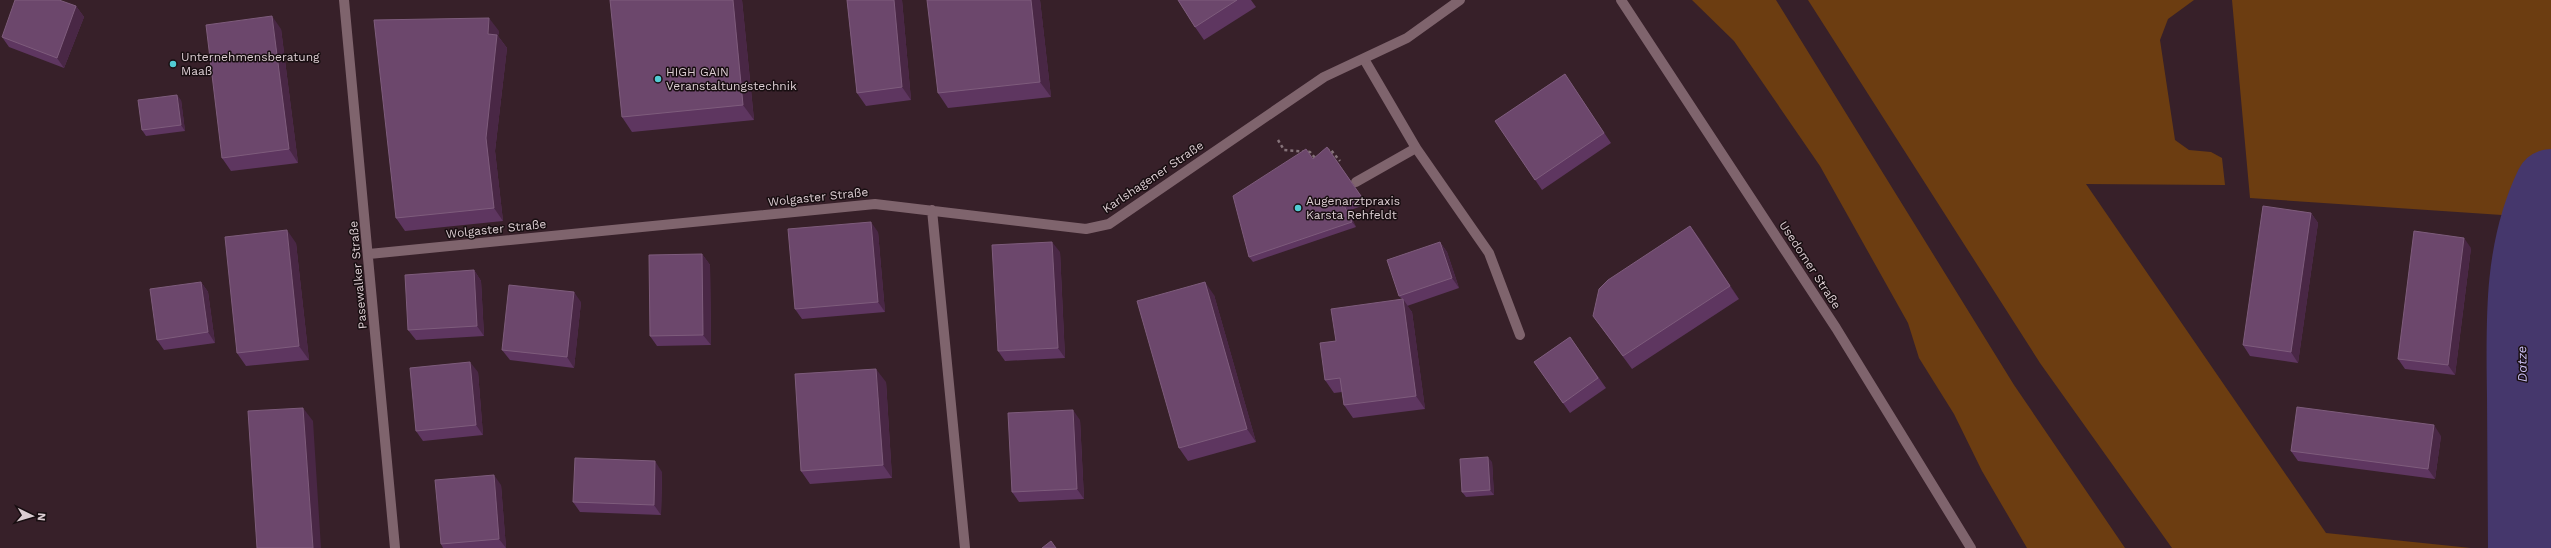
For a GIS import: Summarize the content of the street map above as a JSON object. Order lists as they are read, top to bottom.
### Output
{
  "streets": {
    "street": [
      "Karlshagener Straße",
      "Wolgaster Straße",
      "Usedomer Straße",
      "Pasewalker Straße"
    ]
  },
  "crossings": [
    ["Karlshagener Straße", "Wolgaster Straße"],
    ["Wolgaster Straße", "Pasewalker Straße"]
  ],
  "water": ["Datze"],
  "places": ["Unternehmensberatung Maaß", "HIGH GAIN Veranstaltungstechnik", "Augenarztpraxis Karsta Rehfeldt"],
  "north": "right"
}
